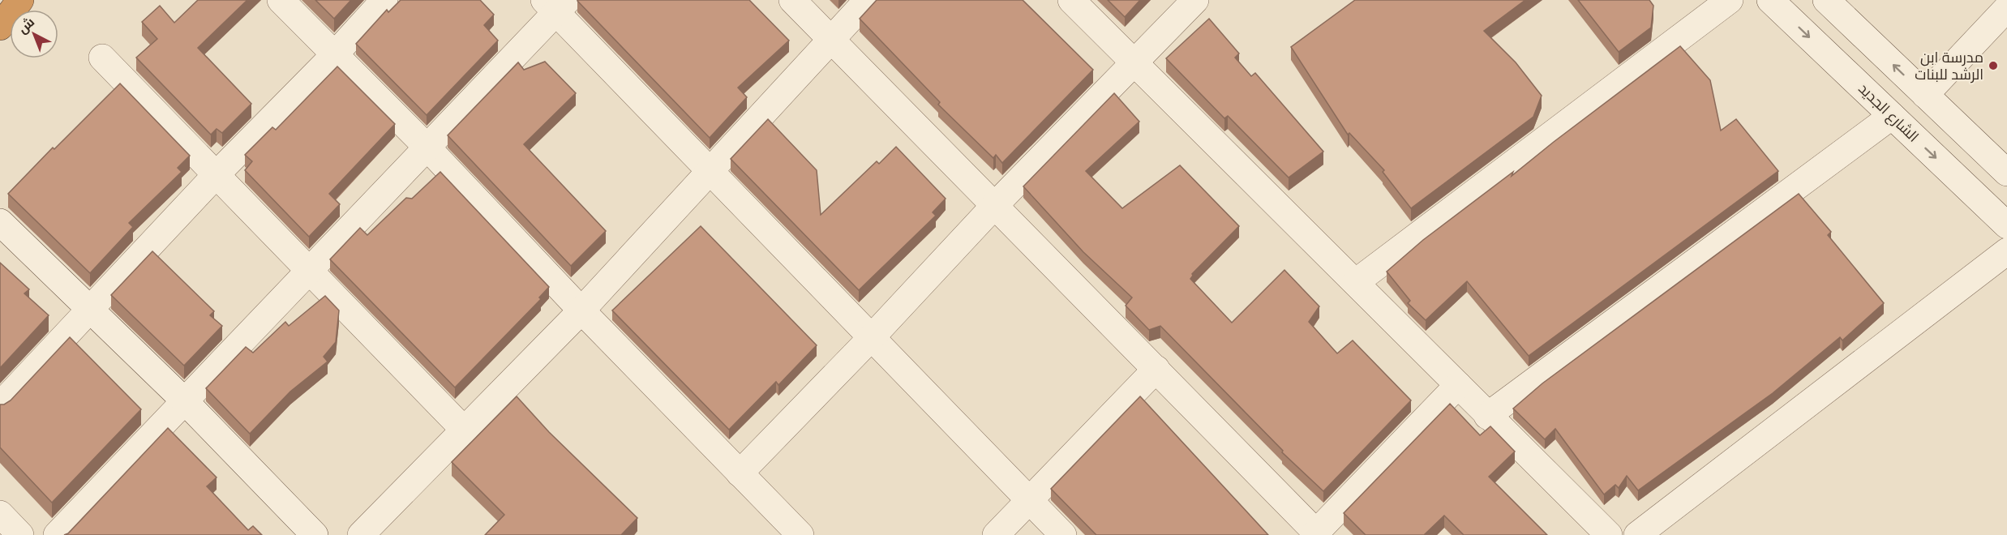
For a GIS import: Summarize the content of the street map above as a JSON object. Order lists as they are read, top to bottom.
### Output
{
  "streets": {
    "street": ["الشارع الجديد"]
  },
  "places": ["مدرسة ابن الرشد للبنات"],
  "north": "top left"
}
